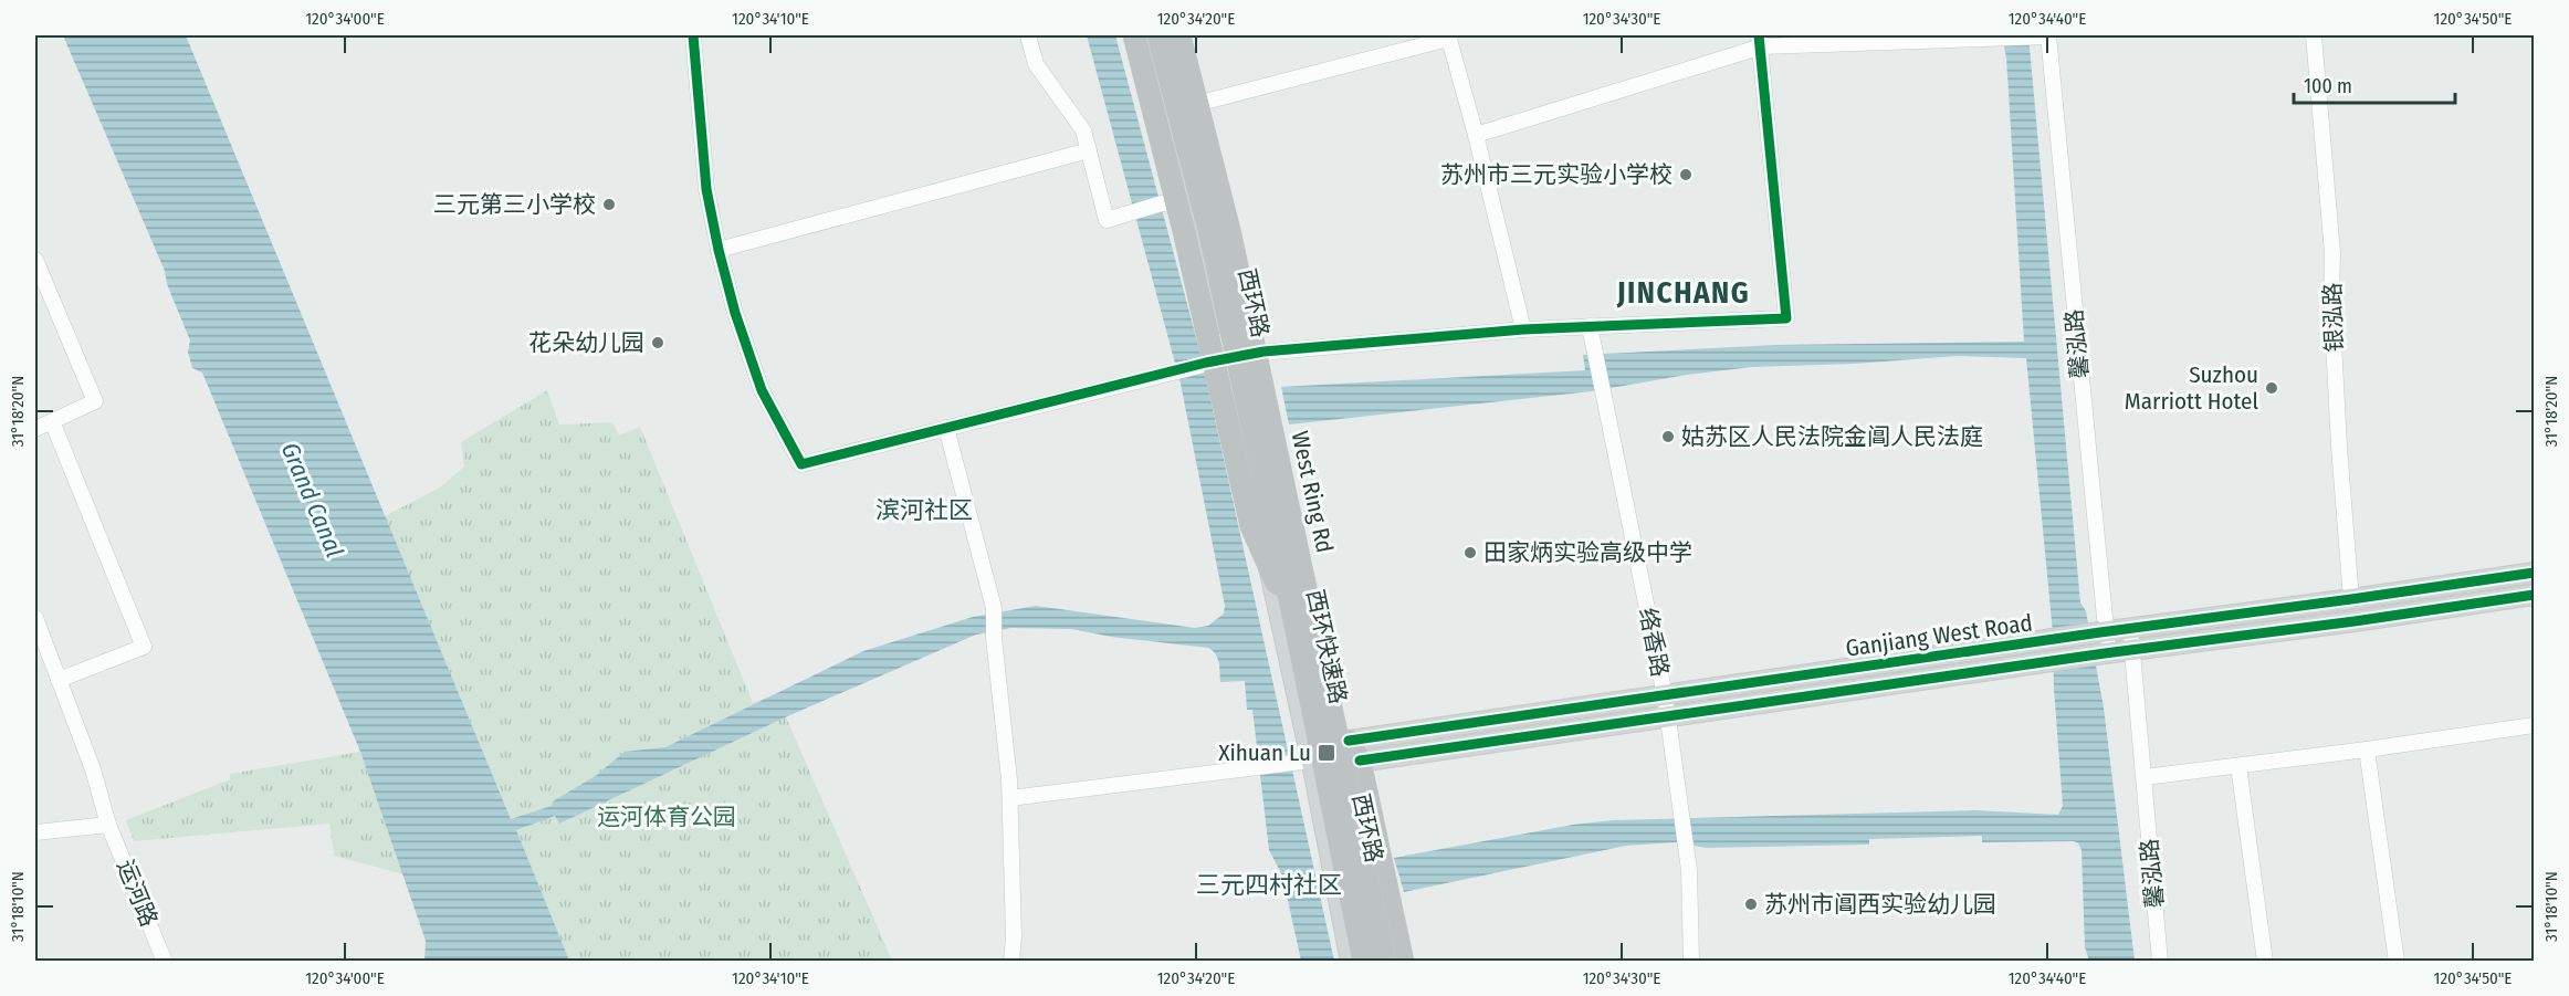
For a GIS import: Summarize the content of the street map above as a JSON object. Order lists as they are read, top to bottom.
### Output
{
  "streets": {
    "highway": ["West Ring Rd", "西环快速路"],
    "main road": ["西环路", "Ganjiang West Road"],
    "street": [
      "银泓路",
      "馨泓路",
      "络香路",
      "运河路"
    ]
  },
  "crossings": [
    ["西环路", "West Ring Rd"],
    ["西环路", "Ganjiang West Road"],
    ["银泓路", "Ganjiang West Road"],
    ["馨泓路", "Ganjiang West Road"],
    ["Ganjiang West Road", "络香路"]
  ],
  "districts": ["JINCHANG", "滨河社区", "三元四村社区"],
  "water": ["Grand Canal"],
  "parks": ["运河体育公园"],
  "places": {
    "other": [
      "苏州市三元实验小学校",
      "三元第三小学校",
      "花朵幼儿园",
      "Suzhou Marriott Hotel",
      "姑苏区人民法院金阊人民法庭",
      "田家炳实验高级中学",
      "苏州市阊西实验幼儿园"
    ],
    "transit": ["Xihuan Lu"]
  },
  "scale_bar": "100 m",
  "coordinates": [
    "120°34'00\"E",
    "120°34'10\"E",
    "120°34'20\"E",
    "120°34'30\"E",
    "120°34'40\"E",
    "120°34'50\"E",
    "31°18'20\"N",
    "31°18'10\"N"
  ]
}
